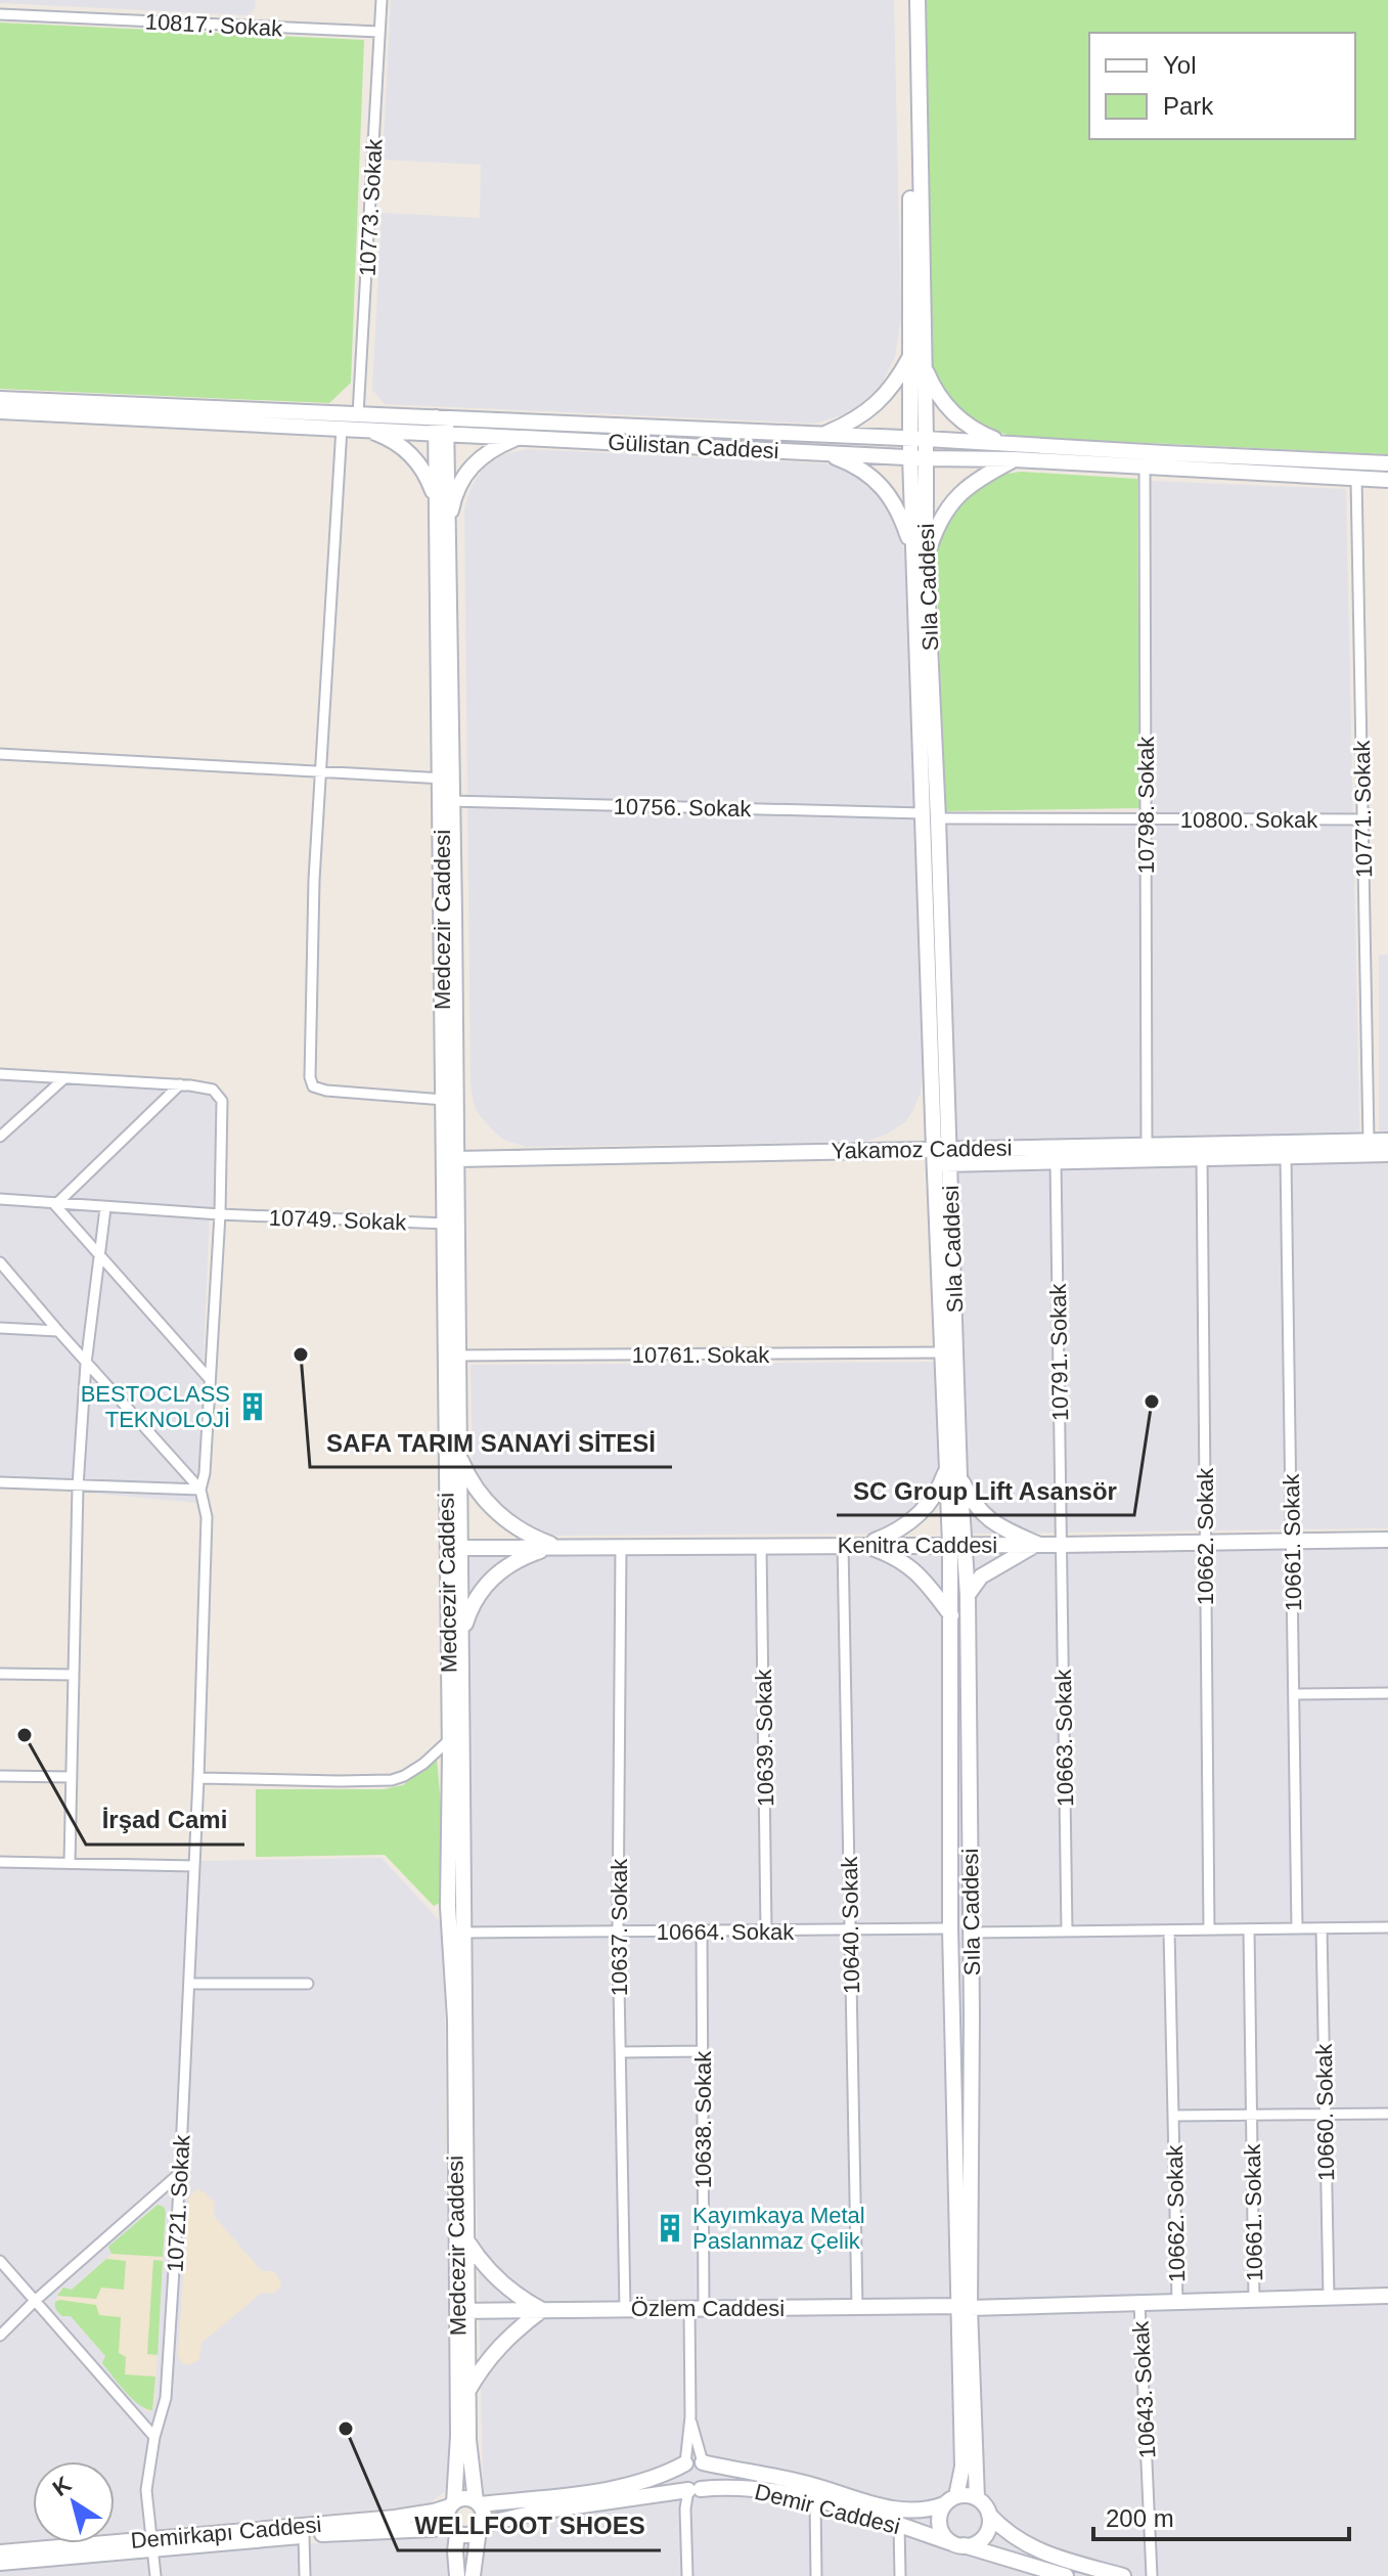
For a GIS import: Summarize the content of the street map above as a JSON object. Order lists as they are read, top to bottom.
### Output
{
  "streets": {
    "street": [
      "10817. Sokak",
      "10773. Sokak",
      "Gülistan Caddesi",
      "Sıla Caddesi",
      "10798. Sokak",
      "10756. Sokak",
      "10771. Sokak",
      "10800. Sokak",
      "Medcezir Caddesi",
      "Yakamoz Caddesi",
      "10749. Sokak",
      "10791. Sokak",
      "10761. Sokak",
      "10662. Sokak",
      "10661. Sokak",
      "Kenitra Caddesi",
      "10639. Sokak",
      "10663. Sokak",
      "10640. Sokak",
      "10637. Sokak",
      "10664. Sokak",
      "10660. Sokak",
      "10638. Sokak",
      "10721. Sokak",
      "Özlem Caddesi",
      "10643. Sokak",
      "Demir Caddesi",
      "Demirkapı Caddesi"
    ]
  },
  "crossings": [
    ["10817. Sokak", "10773. Sokak"],
    ["10773. Sokak", "Gülistan Caddesi"],
    ["Gülistan Caddesi", "Sıla Caddesi"],
    ["Gülistan Caddesi", "10798. Sokak"],
    ["Gülistan Caddesi", "10771. Sokak"],
    ["Gülistan Caddesi", "Medcezir Caddesi"],
    ["Sıla Caddesi", "10756. Sokak"],
    ["Sıla Caddesi", "10800. Sokak"],
    ["Sıla Caddesi", "Yakamoz Caddesi"],
    ["Sıla Caddesi", "Kenitra Caddesi"],
    ["Sıla Caddesi", "Özlem Caddesi"],
    ["Sıla Caddesi", "Demir Caddesi"],
    ["10798. Sokak", "10800. Sokak"],
    ["10798. Sokak", "Yakamoz Caddesi"],
    ["10756. Sokak", "10800. Sokak"],
    ["10756. Sokak", "Medcezir Caddesi"],
    ["10771. Sokak", "10800. Sokak"],
    ["10771. Sokak", "Yakamoz Caddesi"],
    ["Medcezir Caddesi", "Yakamoz Caddesi"],
    ["Medcezir Caddesi", "10749. Sokak"],
    ["Medcezir Caddesi", "10761. Sokak"],
    ["Medcezir Caddesi", "Kenitra Caddesi"],
    ["Medcezir Caddesi", "10664. Sokak"],
    ["Medcezir Caddesi", "Özlem Caddesi"],
    ["Medcezir Caddesi", "Demirkapı Caddesi"],
    ["Yakamoz Caddesi", "10791. Sokak"],
    ["Yakamoz Caddesi", "10662. Sokak"],
    ["Yakamoz Caddesi", "10661. Sokak"],
    ["10749. Sokak", "10721. Sokak"],
    ["10791. Sokak", "Kenitra Caddesi"],
    ["10791. Sokak", "10663. Sokak"],
    ["10662. Sokak", "Kenitra Caddesi"],
    ["10662. Sokak", "Özlem Caddesi"],
    ["10661. Sokak", "Kenitra Caddesi"],
    ["10661. Sokak", "Özlem Caddesi"],
    ["Kenitra Caddesi", "10639. Sokak"],
    ["Kenitra Caddesi", "10663. Sokak"],
    ["Kenitra Caddesi", "10640. Sokak"],
    ["Kenitra Caddesi", "10637. Sokak"],
    ["10639. Sokak", "10664. Sokak"],
    ["10640. Sokak", "10664. Sokak"],
    ["10640. Sokak", "Özlem Caddesi"],
    ["10637. Sokak", "10664. Sokak"],
    ["10637. Sokak", "Özlem Caddesi"],
    ["10664. Sokak", "10638. Sokak"],
    ["10660. Sokak", "Özlem Caddesi"],
    ["10638. Sokak", "Özlem Caddesi"],
    ["10638. Sokak", "Demir Caddesi"],
    ["10721. Sokak", "Demirkapı Caddesi"],
    ["Özlem Caddesi", "10643. Sokak"]
  ],
  "places": {
    "other": [
      "SAFA TARIM SANAYİ SİTESİ",
      "SC Group Lift Asansör",
      "İrşad Cami",
      "WELLFOOT SHOES"
    ],
    "building": ["BESTOCLASS TEKNOLOJİ", "Kayımkaya Metal Paslanmaz Çelik"]
  },
  "legend": ["Yol", "Park"],
  "scale_bar": "200 m",
  "north": "top left"
}
